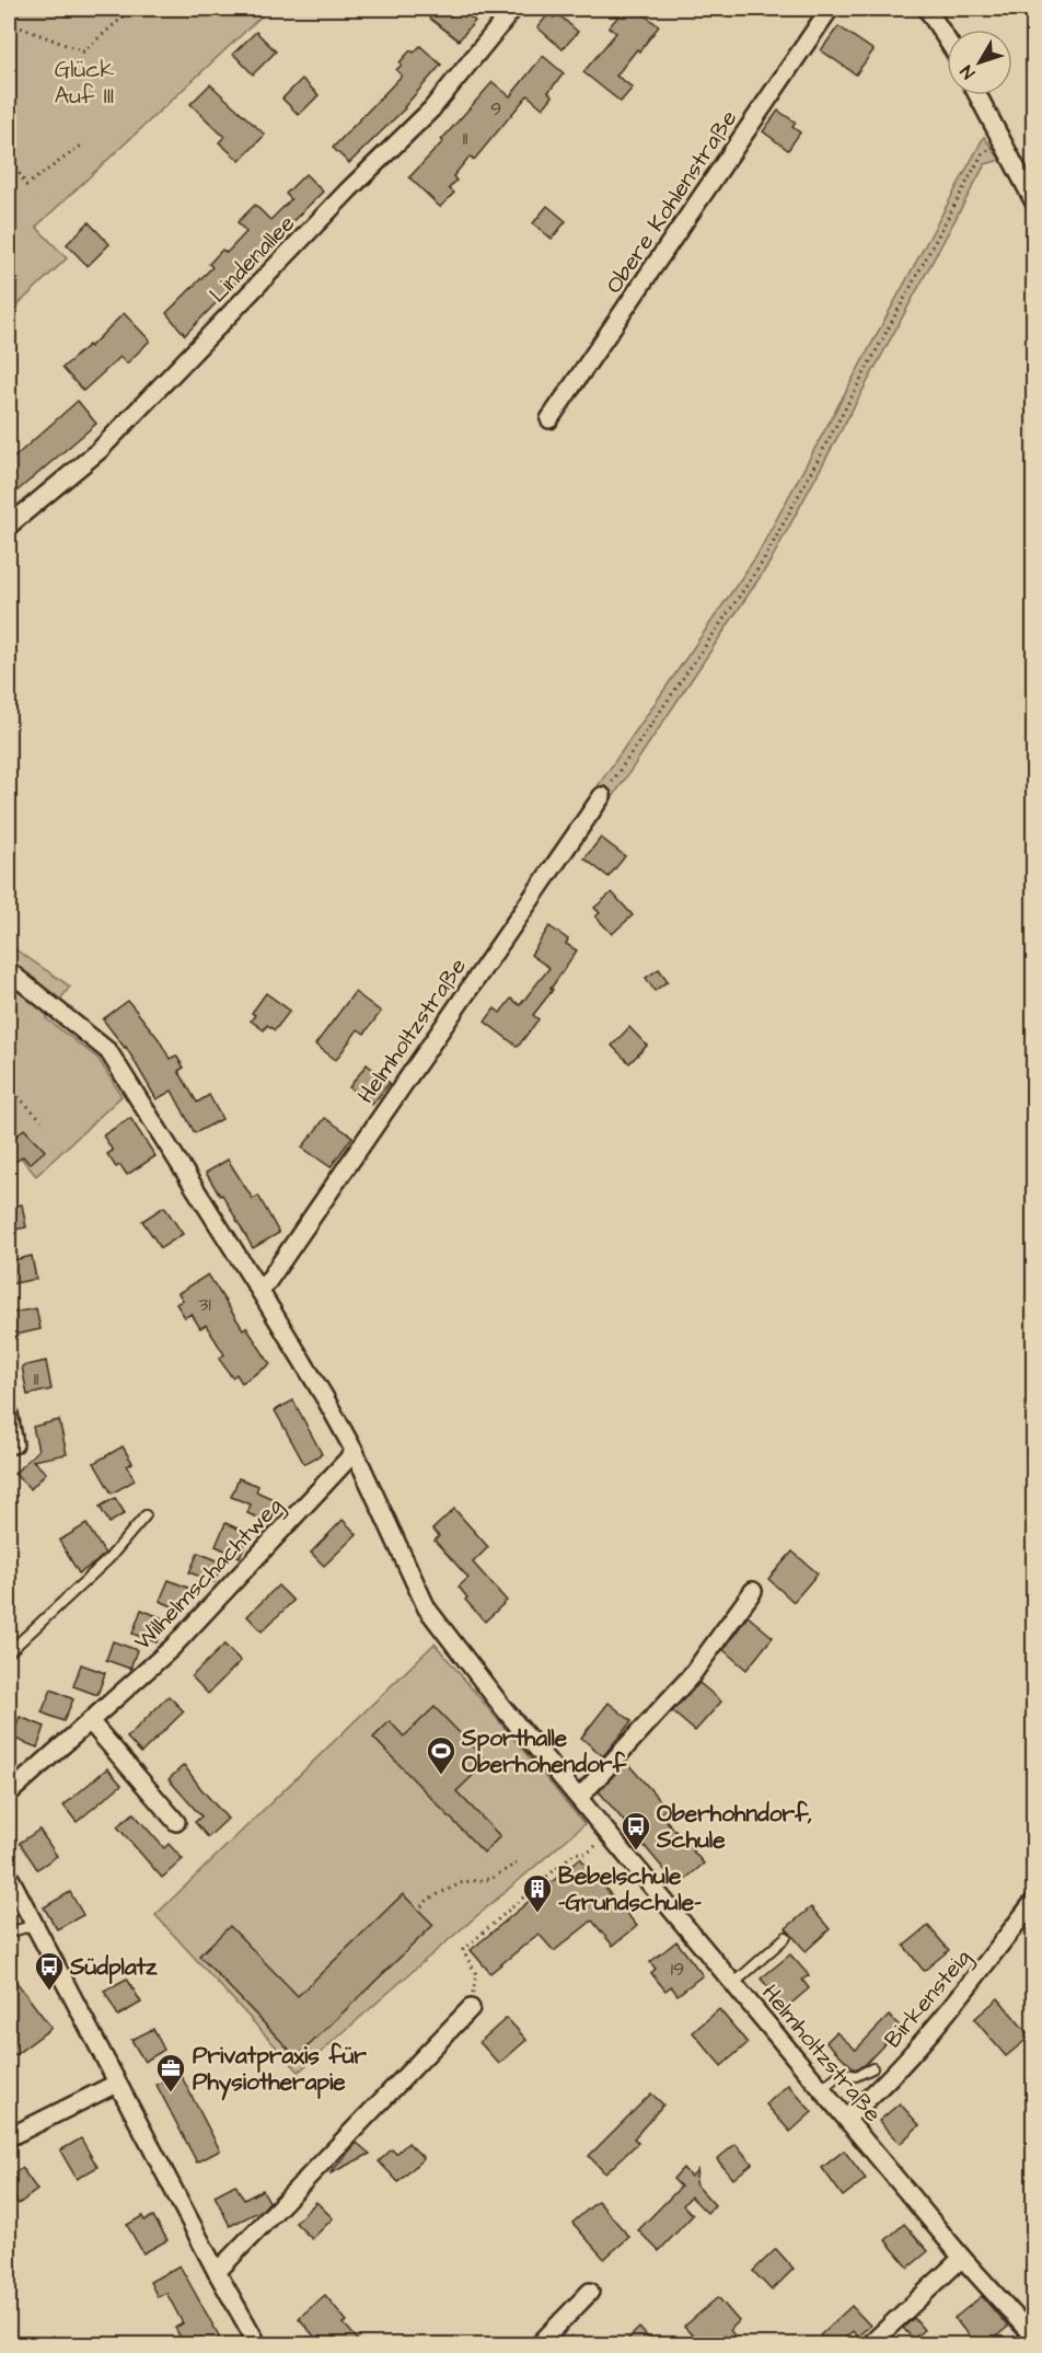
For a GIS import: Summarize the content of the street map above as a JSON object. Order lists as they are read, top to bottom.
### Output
{
  "streets": {
    "street": [
      "Obere Kohlenstraße",
      "Lindenallee",
      "Helmholtzstraße",
      "Wilhelmschachtweg",
      "Birkensteig"
    ]
  },
  "crossings": [
    ["Helmholtzstraße", "Wilhelmschachtweg"],
    ["Helmholtzstraße", "Birkensteig"]
  ],
  "parks": ["Glück Auf III"],
  "places": {
    "sports": ["Sporthalle Oberhohendorf"],
    "bus stop": ["Oberhohndorf, Schule", "Südplatz"],
    "building": ["Bebelschule -Grundschule-"],
    "office": ["Privatpraxis für Physiotherapie"]
  },
  "house_numbers": [
    "9",
    "11",
    "31",
    "11",
    "19"
  ],
  "north": "bottom left"
}
